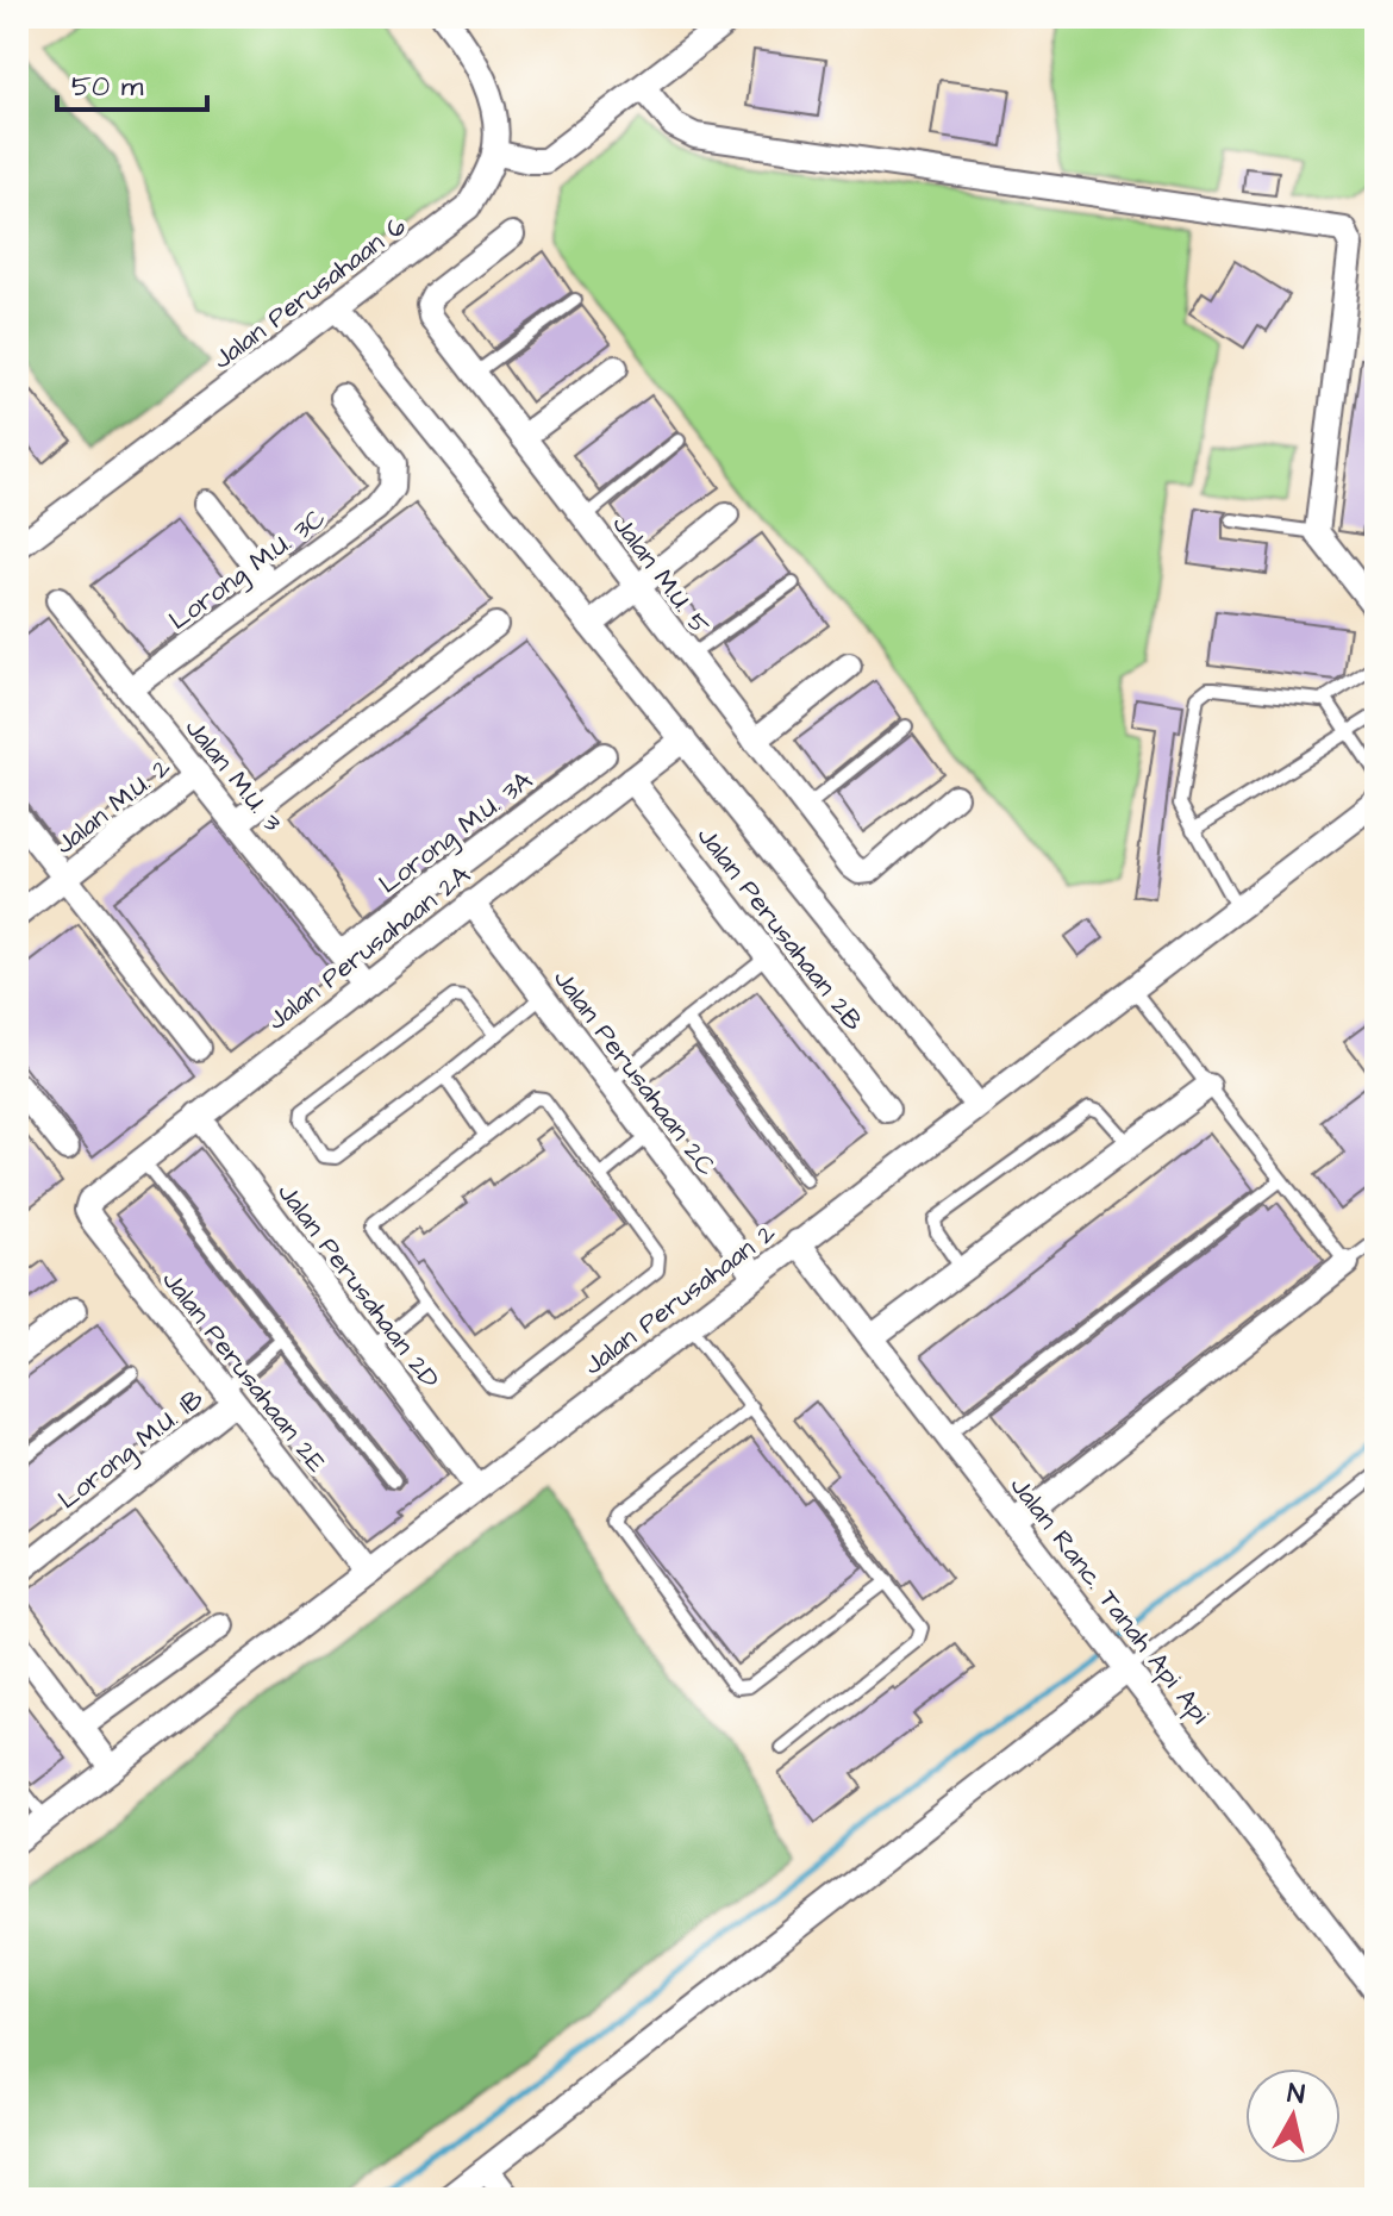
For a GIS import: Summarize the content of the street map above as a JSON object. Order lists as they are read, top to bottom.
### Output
{
  "streets": {
    "street": [
      "Jalan Perusahaan 6",
      "Lorong M.U. 3C",
      "Jalan M.U. 5",
      "Jalan M.U. 3",
      "Jalan M.U. 2",
      "Lorong M.U. 3A",
      "Jalan Perusahaan 2B",
      "Jalan Perusahaan 2A",
      "Jalan Perusahaan 2C",
      "Jalan Perusahaan 2D",
      "Jalan Perusahaan 2",
      "Jalan Perusahaan 2E",
      "Lorong M.U. 1B",
      "Jalan Ranc. Tanah Api Api"
    ]
  },
  "crossings": [
    ["Lorong M.U. 3C", "Jalan M.U. 3"],
    ["Jalan M.U. 3", "Jalan M.U. 2"],
    ["Jalan M.U. 3", "Lorong M.U. 3A"],
    ["Jalan M.U. 3", "Jalan Perusahaan 2A"],
    ["Jalan Perusahaan 2B", "Jalan Perusahaan 2A"],
    ["Jalan Perusahaan 2A", "Jalan Perusahaan 2C"],
    ["Jalan Perusahaan 2A", "Jalan Perusahaan 2D"],
    ["Jalan Perusahaan 2A", "Jalan Perusahaan 2E"],
    ["Jalan Perusahaan 2C", "Jalan Perusahaan 2"],
    ["Jalan Perusahaan 2D", "Jalan Perusahaan 2"],
    ["Jalan Perusahaan 2", "Jalan Perusahaan 2E"],
    ["Jalan Perusahaan 2", "Jalan Ranc. Tanah Api Api"],
    ["Jalan Perusahaan 2E", "Lorong M.U. 1B"]
  ],
  "scale_bar": "50 m",
  "north": "top"
}
